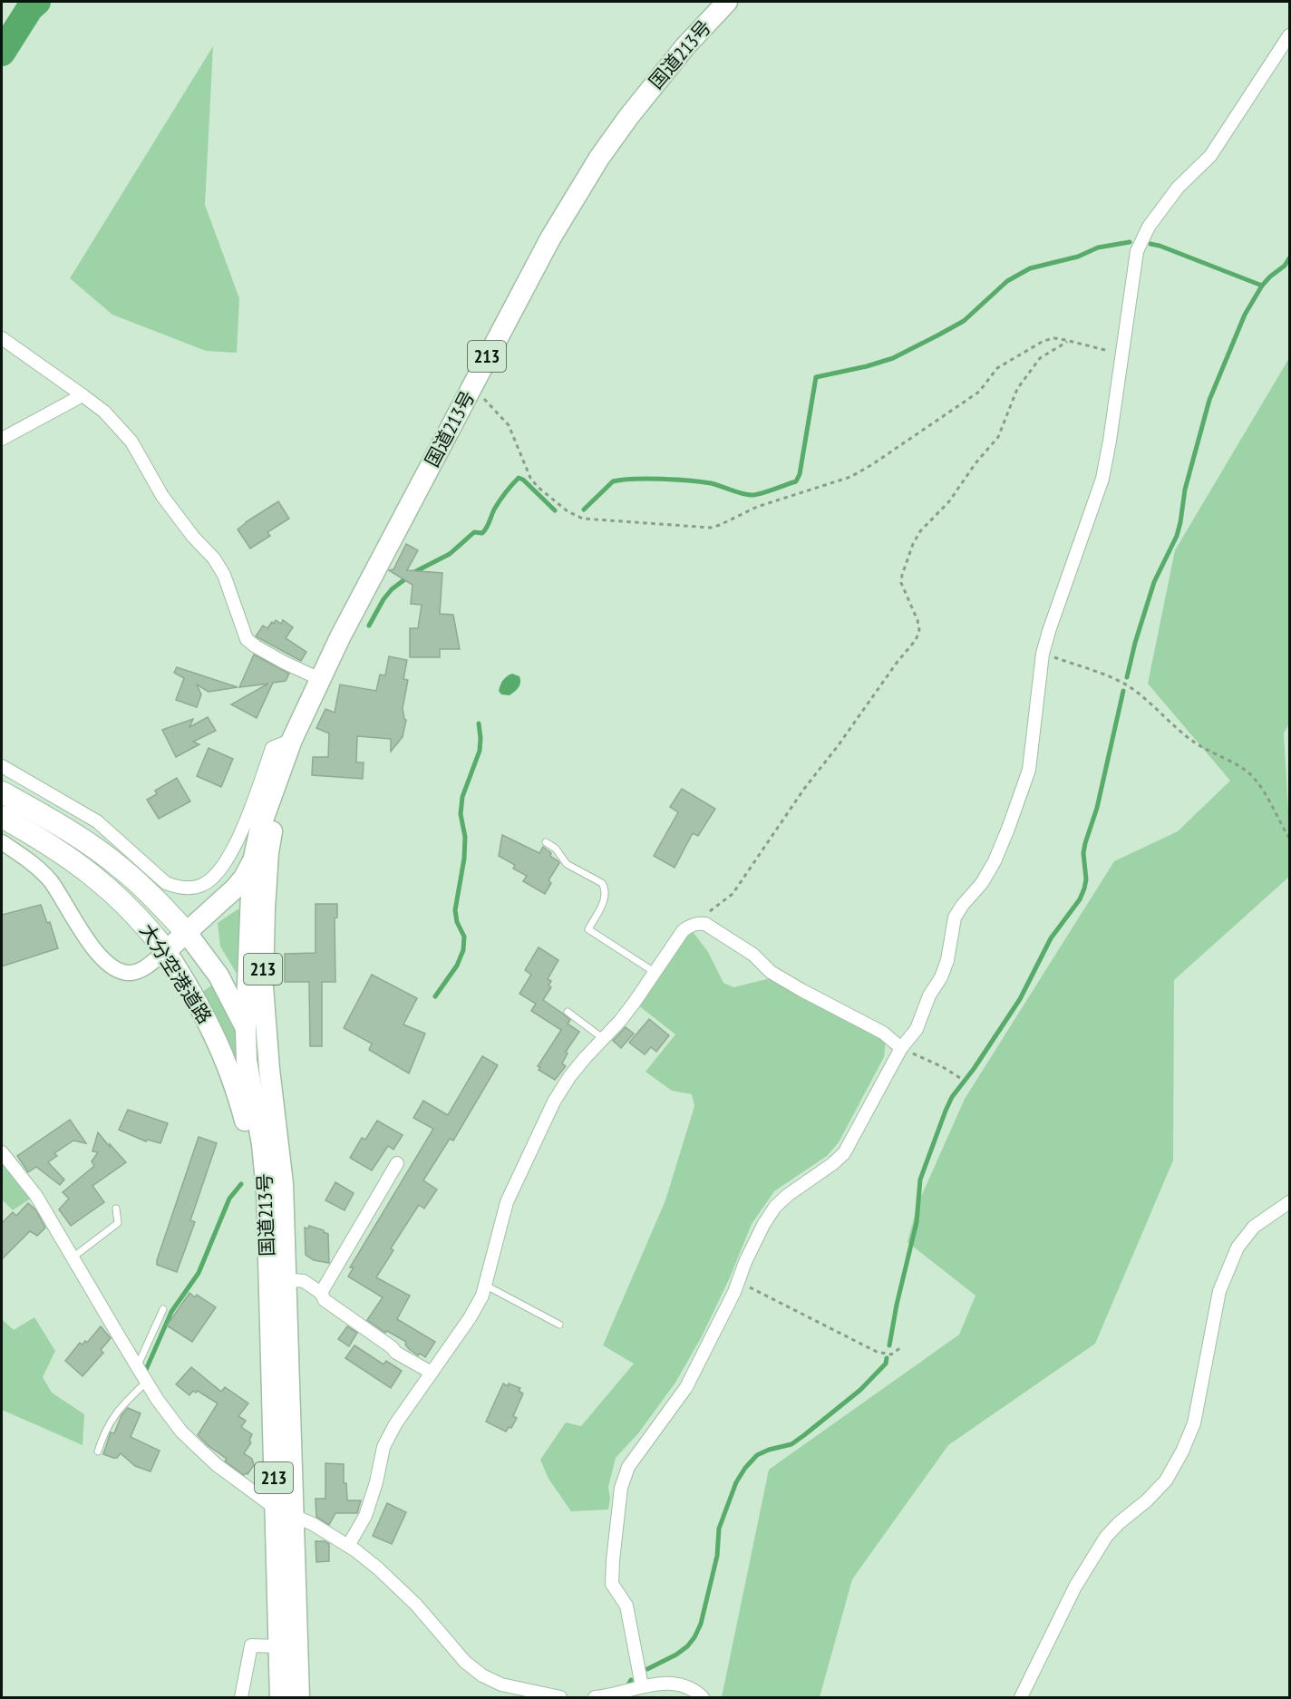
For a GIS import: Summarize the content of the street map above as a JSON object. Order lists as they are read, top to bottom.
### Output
{
  "streets": {
    "highway": ["国道213号", "213", "大分空港道路"]
  },
  "crossings": [
    ["国道213号", "大分空港道路"]
  ]
}
